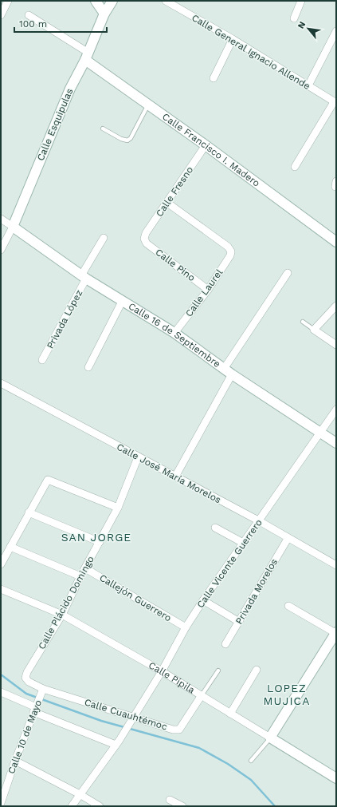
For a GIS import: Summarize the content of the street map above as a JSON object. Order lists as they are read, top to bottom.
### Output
{
  "streets": {
    "street": [
      "Calle General Ignacio Allende",
      "Calle Esquipulas",
      "Calle Francisco I. Madero",
      "Calle Fresno",
      "Calle Pino",
      "Calle Laurel",
      "Privada López",
      "Calle 16 de Septiembre",
      "Calle José María Morelos",
      "Calle Vicente Guerrero",
      "Privada Morelos",
      "Callejón Guerrero",
      "Calle Plácido Domingo",
      "Calle Pípila",
      "Calle Cuauhtémoc",
      "Calle 10 de Mayo"
    ]
  },
  "crossings": [
    ["Calle Esquipulas", "Calle Francisco I. Madero"],
    ["Calle Esquipulas", "Calle 16 de Septiembre"],
    ["Calle Francisco I. Madero", "Calle Fresno"],
    ["Calle Fresno", "Calle Pino"],
    ["Calle Fresno", "Calle Laurel"],
    ["Calle Pino", "Calle Laurel"],
    ["Calle Laurel", "Calle 16 de Septiembre"],
    ["Privada López", "Calle 16 de Septiembre"],
    ["Calle 16 de Septiembre", "Calle Vicente Guerrero"],
    ["Calle José María Morelos", "Calle Vicente Guerrero"],
    ["Calle José María Morelos", "Privada Morelos"],
    ["Calle José María Morelos", "Calle Plácido Domingo"],
    ["Calle Vicente Guerrero", "Callejón Guerrero"],
    ["Calle Vicente Guerrero", "Calle Pípila"],
    ["Calle Vicente Guerrero", "Calle Cuauhtémoc"],
    ["Callejón Guerrero", "Calle Plácido Domingo"],
    ["Calle Plácido Domingo", "Calle Pípila"],
    ["Calle Plácido Domingo", "Calle Cuauhtémoc"],
    ["Calle Pípila", "Calle Cuauhtémoc"],
    ["Calle Cuauhtémoc", "Calle 10 de Mayo"]
  ],
  "districts": ["SAN JORGE", "LOPEZ MUJICA"],
  "scale_bar": "100 m",
  "north": "top left"
}
